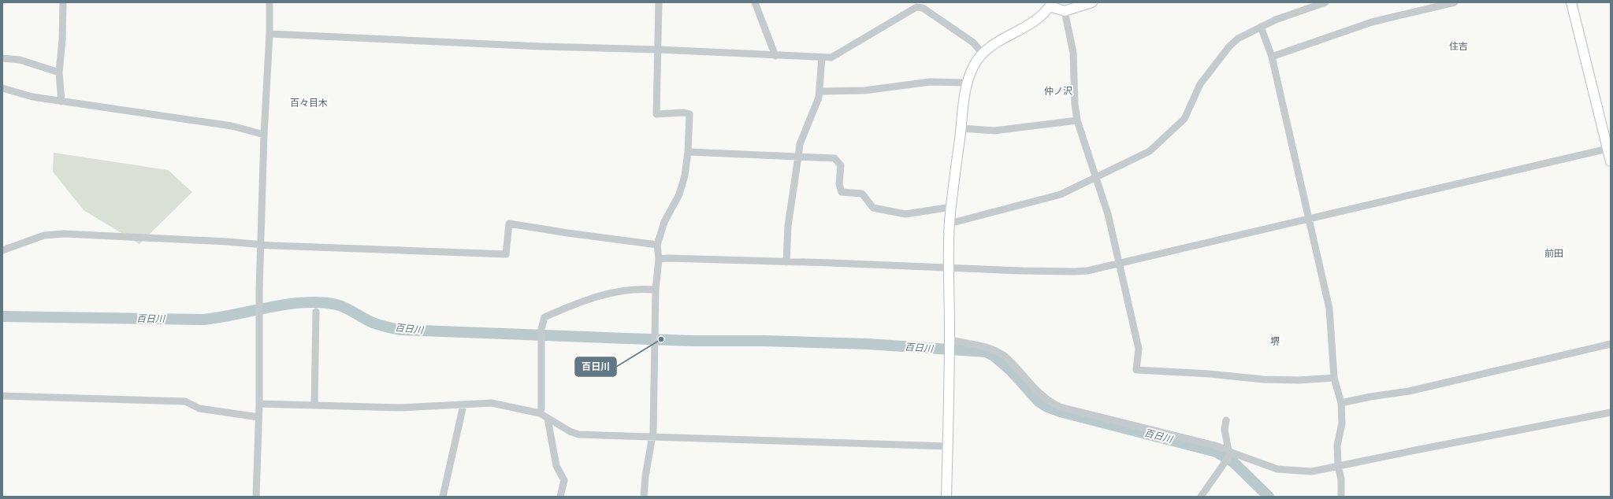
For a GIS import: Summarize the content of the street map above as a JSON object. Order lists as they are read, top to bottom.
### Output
{
  "districts": [
    "住吉",
    "仲ノ沢",
    "百々目木",
    "前田",
    "堺"
  ],
  "water": ["百日川"],
  "places": ["百日川"]
}
